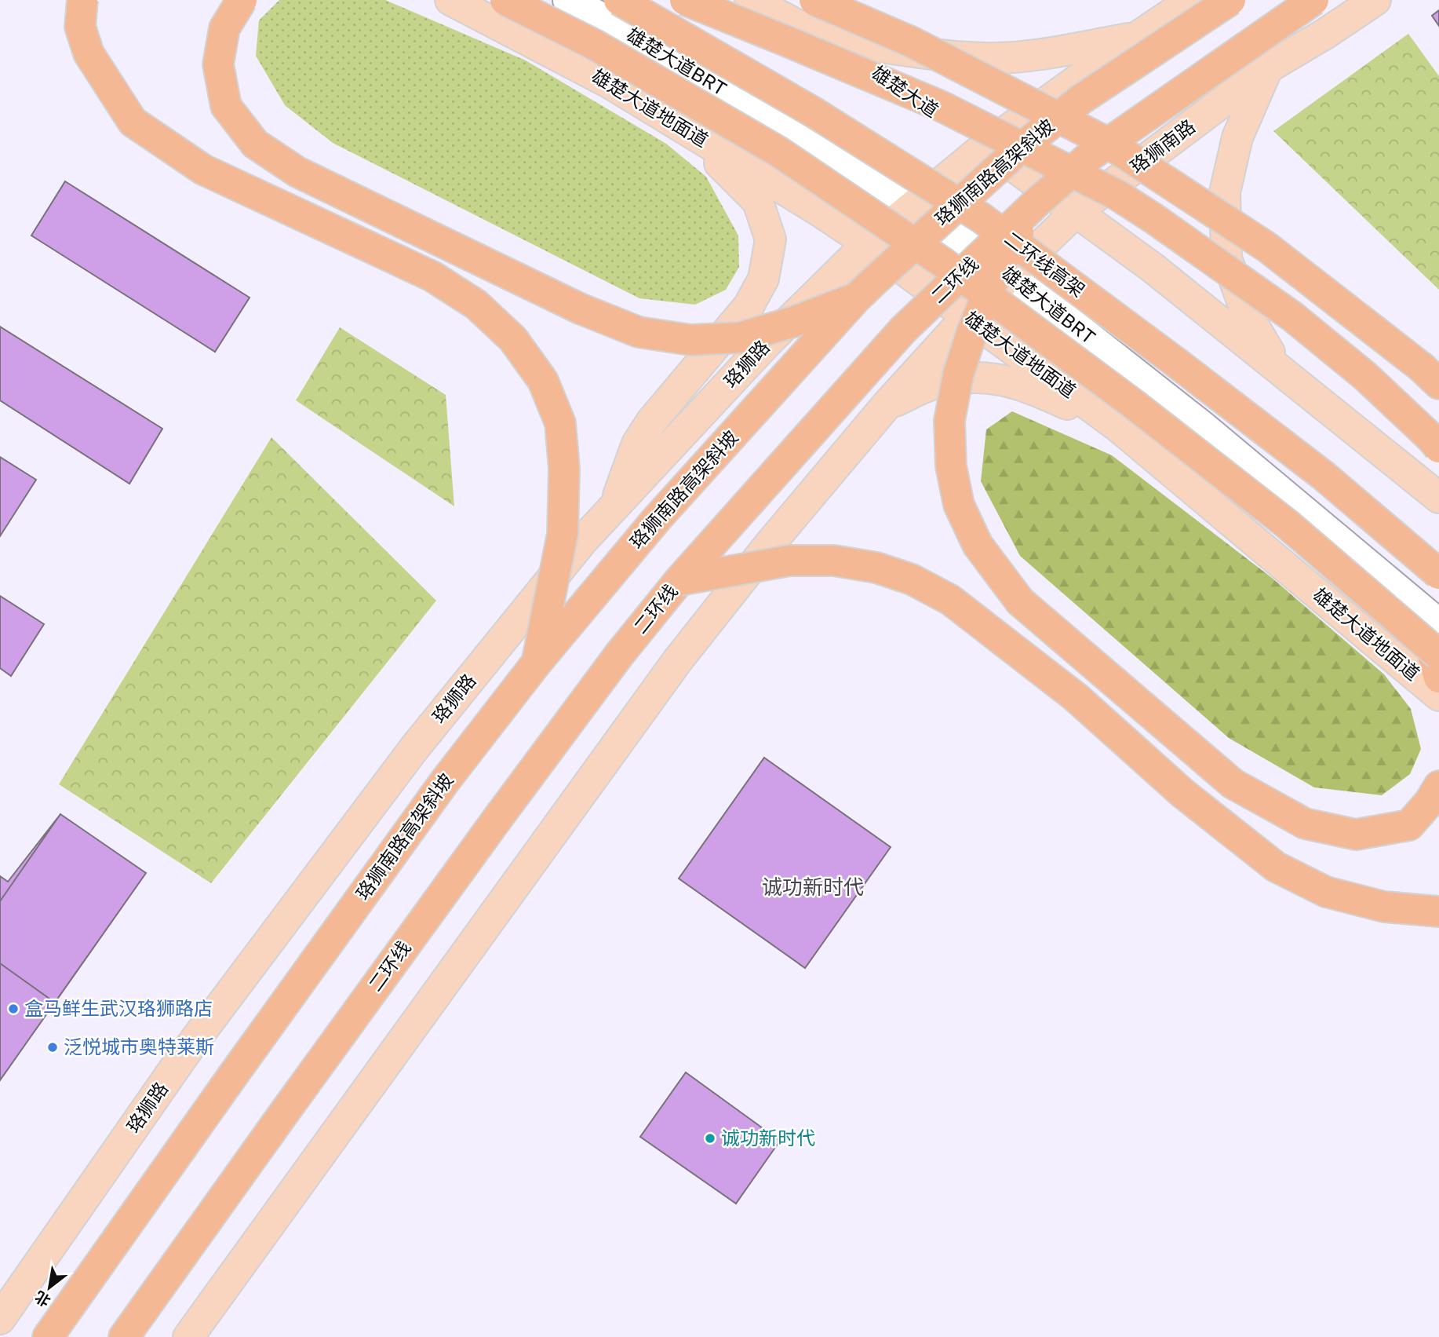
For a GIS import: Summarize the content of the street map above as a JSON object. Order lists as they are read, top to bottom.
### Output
{
  "streets": {
    "highway": ["珞狮南路高架斜坡", "二环线高架", "二环线"],
    "main road": [
      "雄楚大道",
      "雄楚大道地面道",
      "珞狮南路",
      "珞狮路"
    ],
    "lane": ["雄楚大道BRT"]
  },
  "crossings": [
    ["雄楚大道BRT", "珞狮南路"],
    ["雄楚大道BRT", "珞狮路"],
    ["雄楚大道", "珞狮路"],
    ["雄楚大道地面道", "珞狮南路"],
    ["雄楚大道地面道", "珞狮路"]
  ],
  "districts": ["诚功新时代"],
  "places": ["盒马鲜生武汉珞狮路店", "泛悦城市奥特莱斯", "诚功新时代"],
  "north": "bottom left"
}
